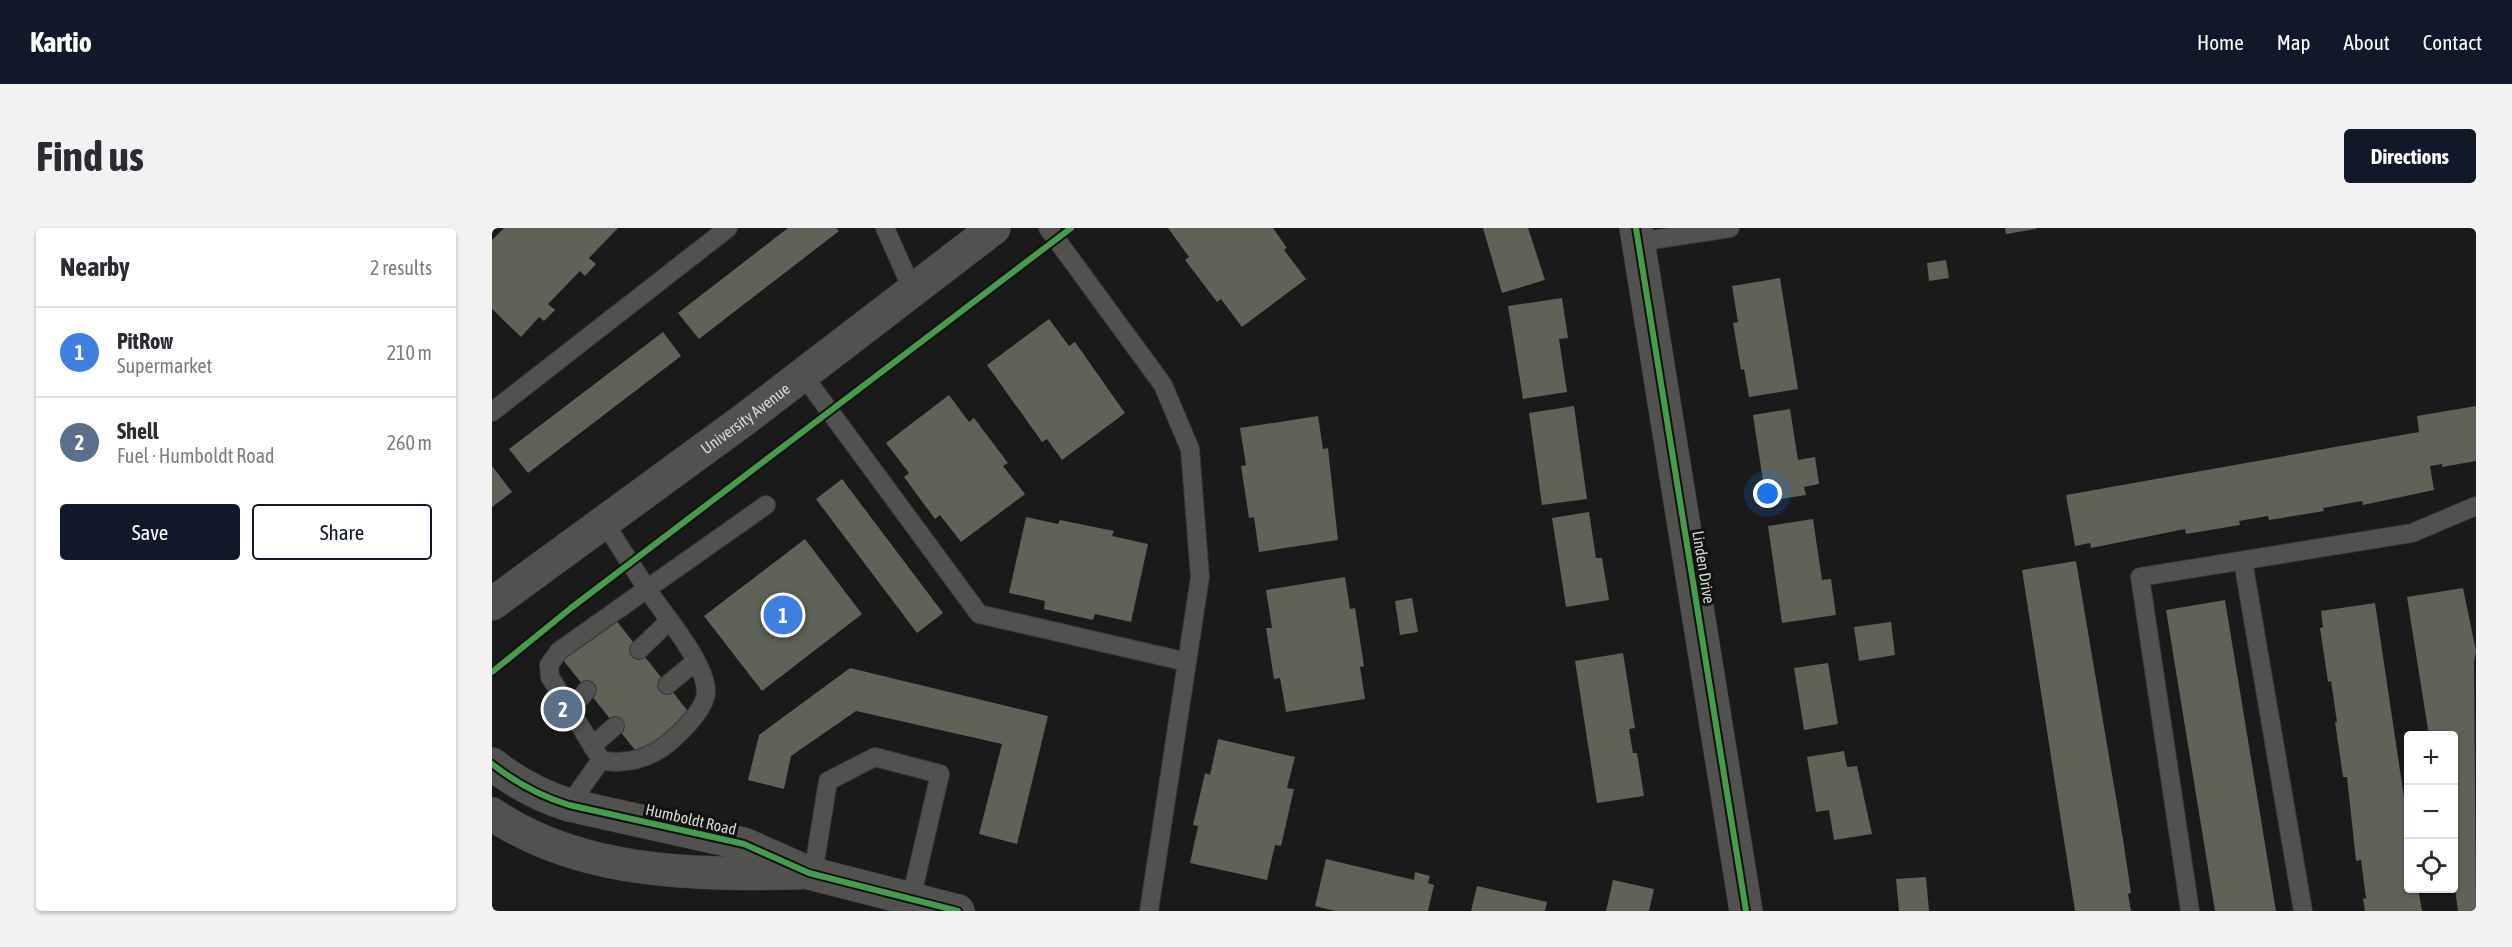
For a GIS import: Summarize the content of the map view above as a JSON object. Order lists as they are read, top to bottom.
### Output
{
  "streets": {
    "street": ["University Avenue", "Linden Drive", "Humboldt Road"]
  },
  "page": {
    "header": "Kartio",
    "nav": [
      "Home",
      "Map",
      "About",
      "Contact"
    ],
    "buttons": [
      "Directions",
      ["Save", "Share"]
    ],
    "title": "Find us",
    "heading": ["Nearby", "2 results"],
    "list": [
      {
        "mark": "1",
        "name": "PitRow",
        "note": "Supermarket",
        "value": "210 m"
      },
      {
        "mark": "2",
        "name": "Shell",
        "note": "Fuel · Humboldt Road",
        "value": "260 m"
      }
    ],
    "pins": ["1", "2"],
    "map_buttons": ["+", "−"]
  }
}
